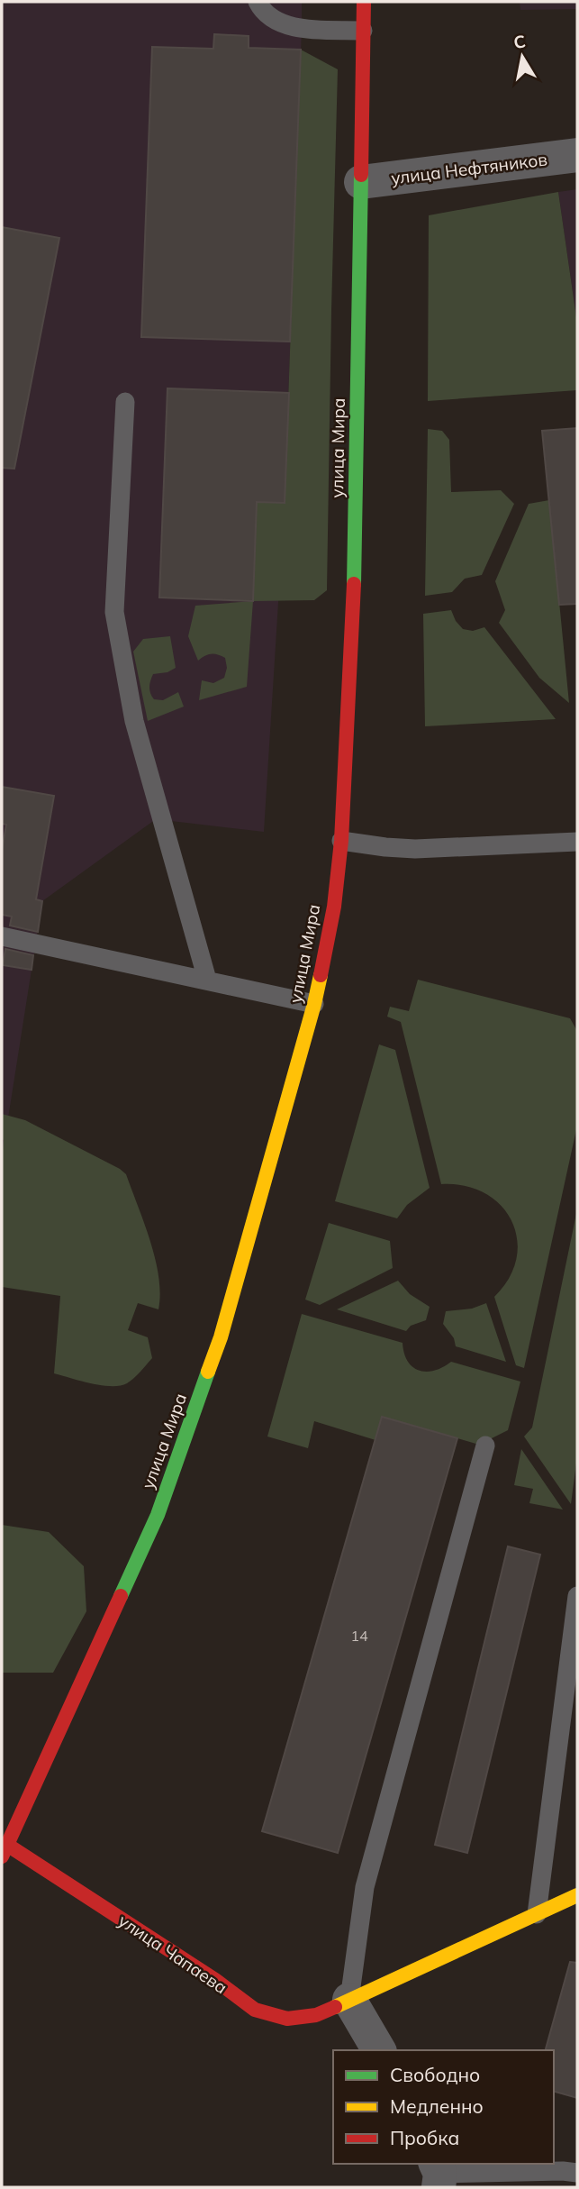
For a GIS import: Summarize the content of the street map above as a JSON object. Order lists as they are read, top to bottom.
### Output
{
  "streets": {
    "main road": ["улица Мира", "улица Чапаева"],
    "street": ["улица Нефтяников"]
  },
  "crossings": [
    ["улица Нефтяников", "улица Мира"],
    ["улица Мира", "улица Чапаева"]
  ],
  "house_numbers": ["14"],
  "legend": ["Свободно", "Медленно", "Пробка"],
  "north": "top"
}
